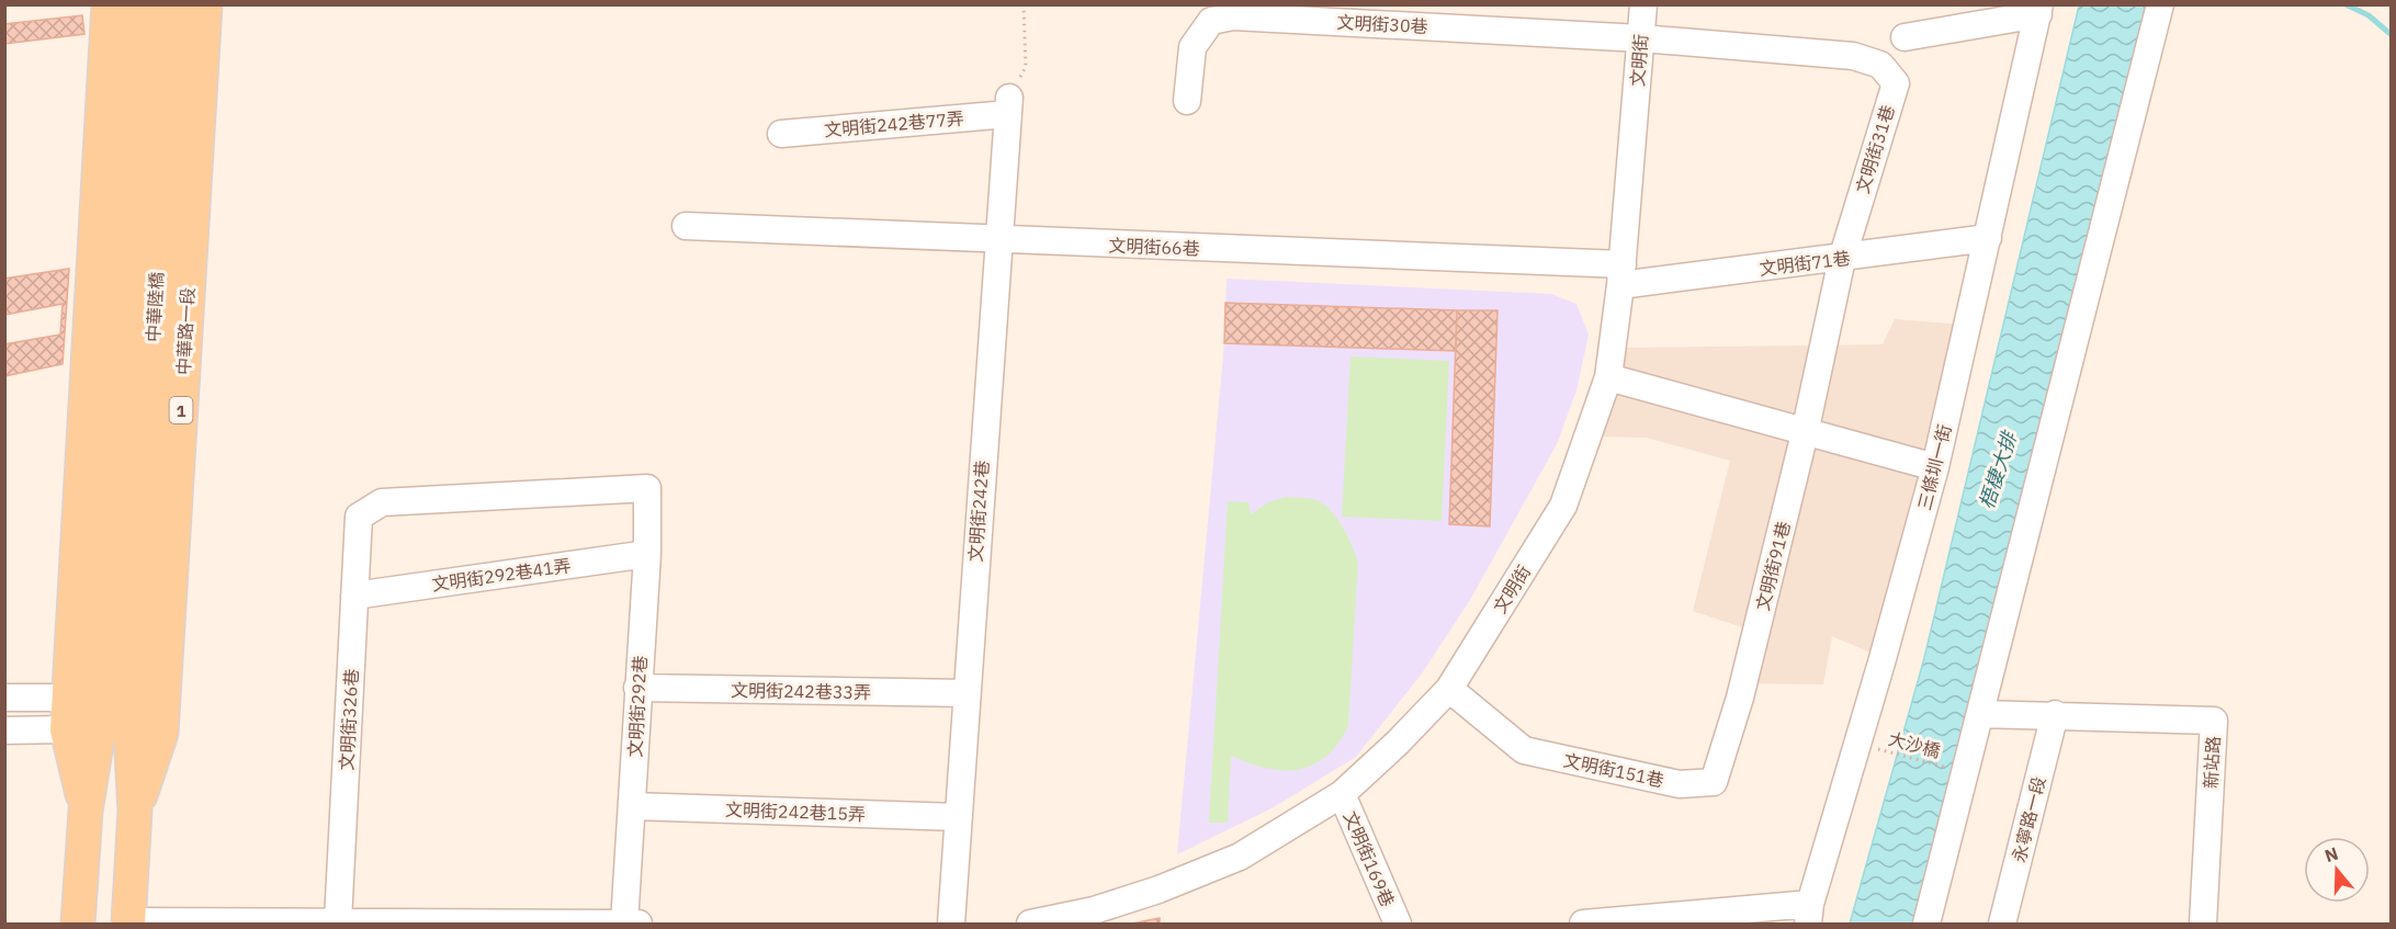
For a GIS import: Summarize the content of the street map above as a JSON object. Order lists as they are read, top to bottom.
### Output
{
  "streets": {
    "main road": ["中華陸橋", "中華路一段", "1"],
    "street": [
      "文明街30巷",
      "文明街",
      "文明街242巷77弄",
      "文明街31巷",
      "文明街66巷",
      "文明街71巷",
      "三條圳一街",
      "文明街242巷",
      "文明街91巷",
      "文明街292巷41弄",
      "文明街242巷33弄",
      "文明街292巷",
      "文明街326巷",
      "新站路",
      "文明街151巷",
      "文明街242巷15弄",
      "永寧路一段",
      "文明街169巷"
    ],
    "path": ["大沙橋"]
  },
  "crossings": [
    ["文明街30巷", "文明街"],
    ["文明街30巷", "文明街31巷"],
    ["文明街", "文明街31巷"],
    ["文明街", "文明街66巷"],
    ["文明街", "文明街71巷"],
    ["文明街", "文明街151巷"],
    ["文明街", "文明街169巷"],
    ["文明街242巷77弄", "文明街242巷"],
    ["文明街31巷", "文明街71巷"],
    ["文明街31巷", "文明街91巷"],
    ["文明街66巷", "文明街71巷"],
    ["文明街66巷", "文明街242巷"],
    ["文明街71巷", "三條圳一街"],
    ["中華陸橋", "中華路一段"],
    ["中華陸橋", "1"],
    ["中華路一段", "1"],
    ["三條圳一街", "大沙橋"],
    ["文明街242巷", "文明街242巷33弄"],
    ["文明街242巷", "文明街242巷15弄"],
    ["文明街91巷", "文明街151巷"],
    ["文明街292巷41弄", "文明街292巷"],
    ["文明街292巷41弄", "文明街326巷"],
    ["文明街242巷33弄", "文明街292巷"],
    ["文明街292巷", "文明街326巷"],
    ["文明街292巷", "文明街242巷15弄"],
    ["新站路", "永寧路一段"]
  ],
  "water": ["梧棲大排"],
  "north": "top"
}
